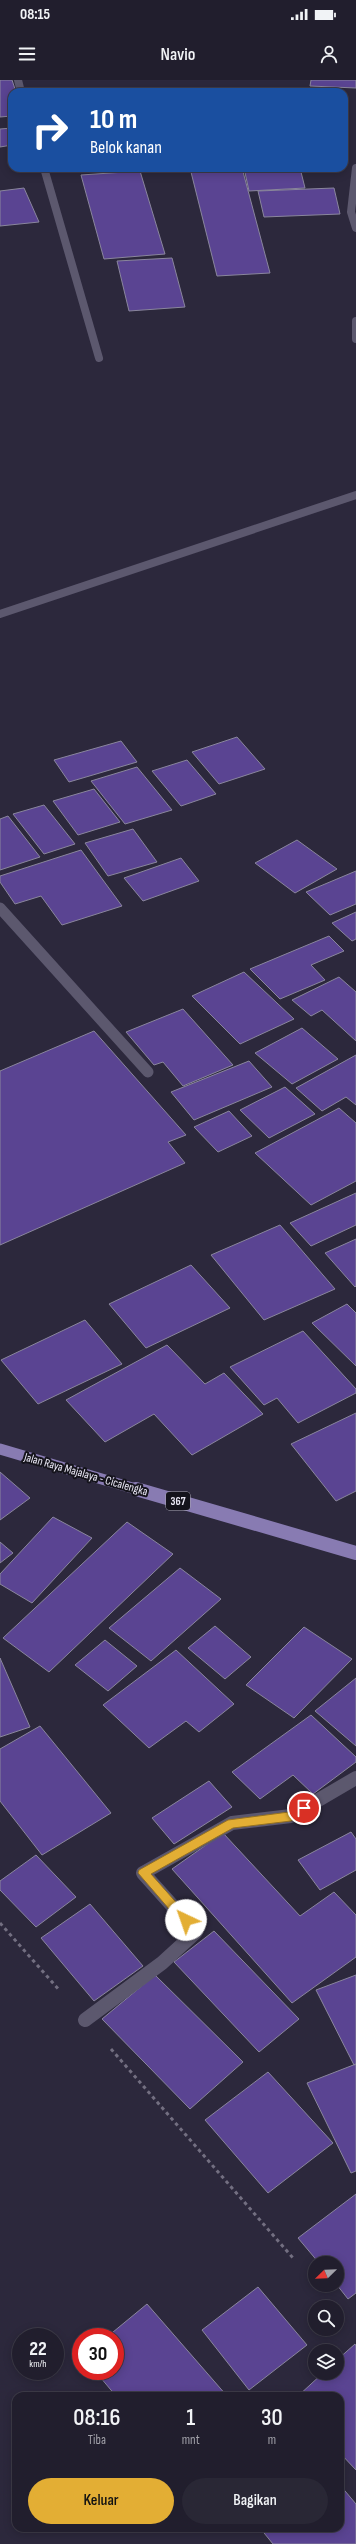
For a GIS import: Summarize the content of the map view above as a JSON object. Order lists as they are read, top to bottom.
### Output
{
  "streets": {
    "main road": ["Jalan Raya Majalaya - Cicalengka", "367"]
  },
  "north": "bottom left",
  "page": {
    "status": "08:15",
    "header": "Navio",
    "turn": ["10 m", "Belok kanan"],
    "speed": "22 km/h",
    "limit": "30",
    "eta": [
      "08:16",
      "Tiba",
      "1",
      "mnt",
      "30",
      "m"
    ],
    "buttons": ["Keluar", "Bagikan"]
  }
}
